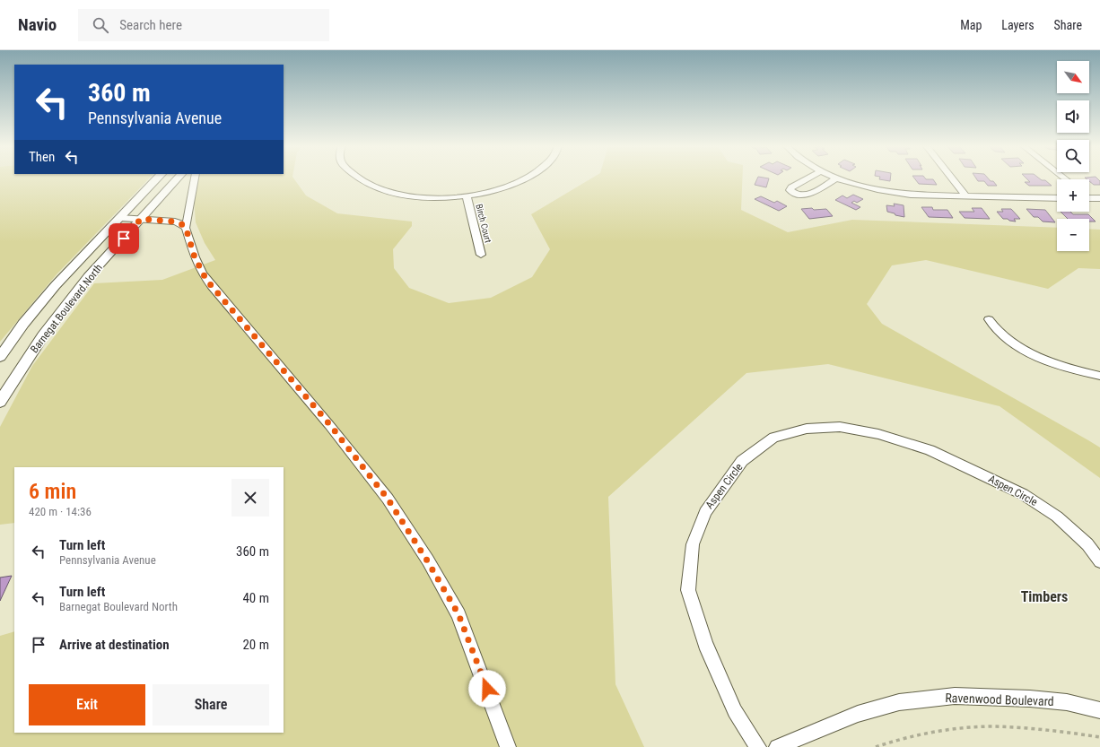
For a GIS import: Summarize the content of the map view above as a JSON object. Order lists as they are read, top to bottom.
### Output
{
  "streets": {
    "street": [
      "Birch Court",
      "Barnegat Boulevard North",
      "Aspen Circle",
      "Ravenwood Boulevard"
    ]
  },
  "districts": ["Timbers"],
  "north": "bottom right",
  "page": {
    "header": "Navio",
    "search": "Search here",
    "nav": ["Map", "Layers", "Share"],
    "map_buttons": ["+", "−"],
    "turn": ["360 m", "Pennsylvania Avenue"],
    "then": "Then",
    "heading": ["6 min", "420 m · 14:36"],
    "list": [
      {
        "name": "Turn left",
        "note": "Pennsylvania Avenue",
        "value": "360 m"
      },
      {
        "name": "Turn left",
        "note": "Barnegat Boulevard North",
        "value": "40 m"
      },
      {
        "name": "Arrive at destination",
        "value": "20 m"
      }
    ],
    "buttons": ["Exit", "Share"]
  }
}
